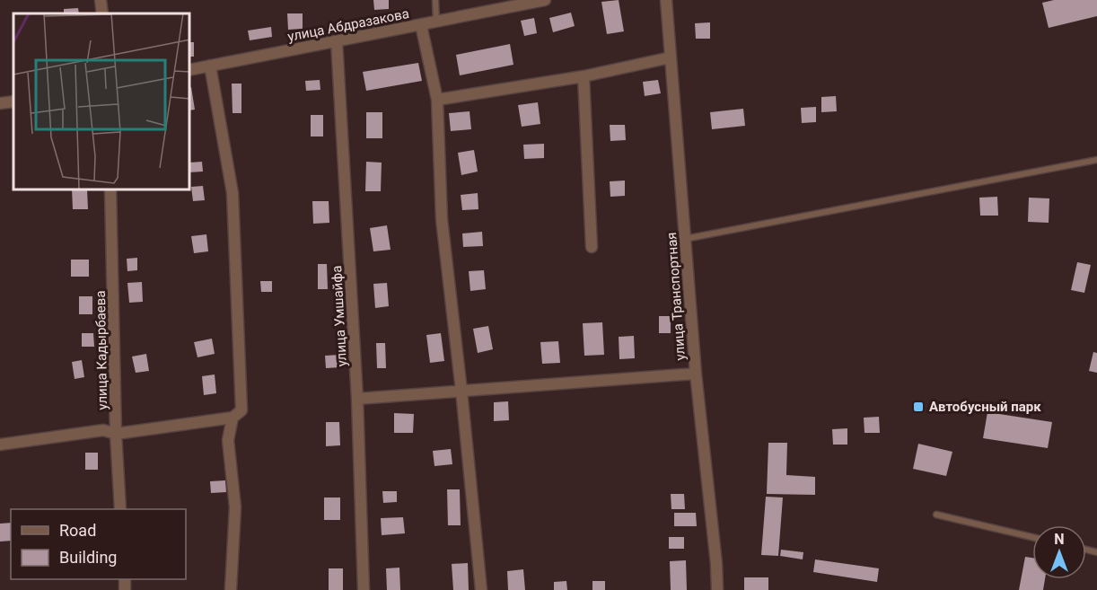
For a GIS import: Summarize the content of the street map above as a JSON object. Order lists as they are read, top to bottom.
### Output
{
  "streets": {
    "street": [
      "улица Абдразакова",
      "улица Транспортная",
      "улица Умшайфа",
      "улица Кадырбаева"
    ]
  },
  "crossings": [
    ["улица Абдразакова", "улица Умшайфа"]
  ],
  "places": {
    "transit": ["Автобусный парк"]
  },
  "legend": ["Road", "Building"],
  "north": "top"
}
